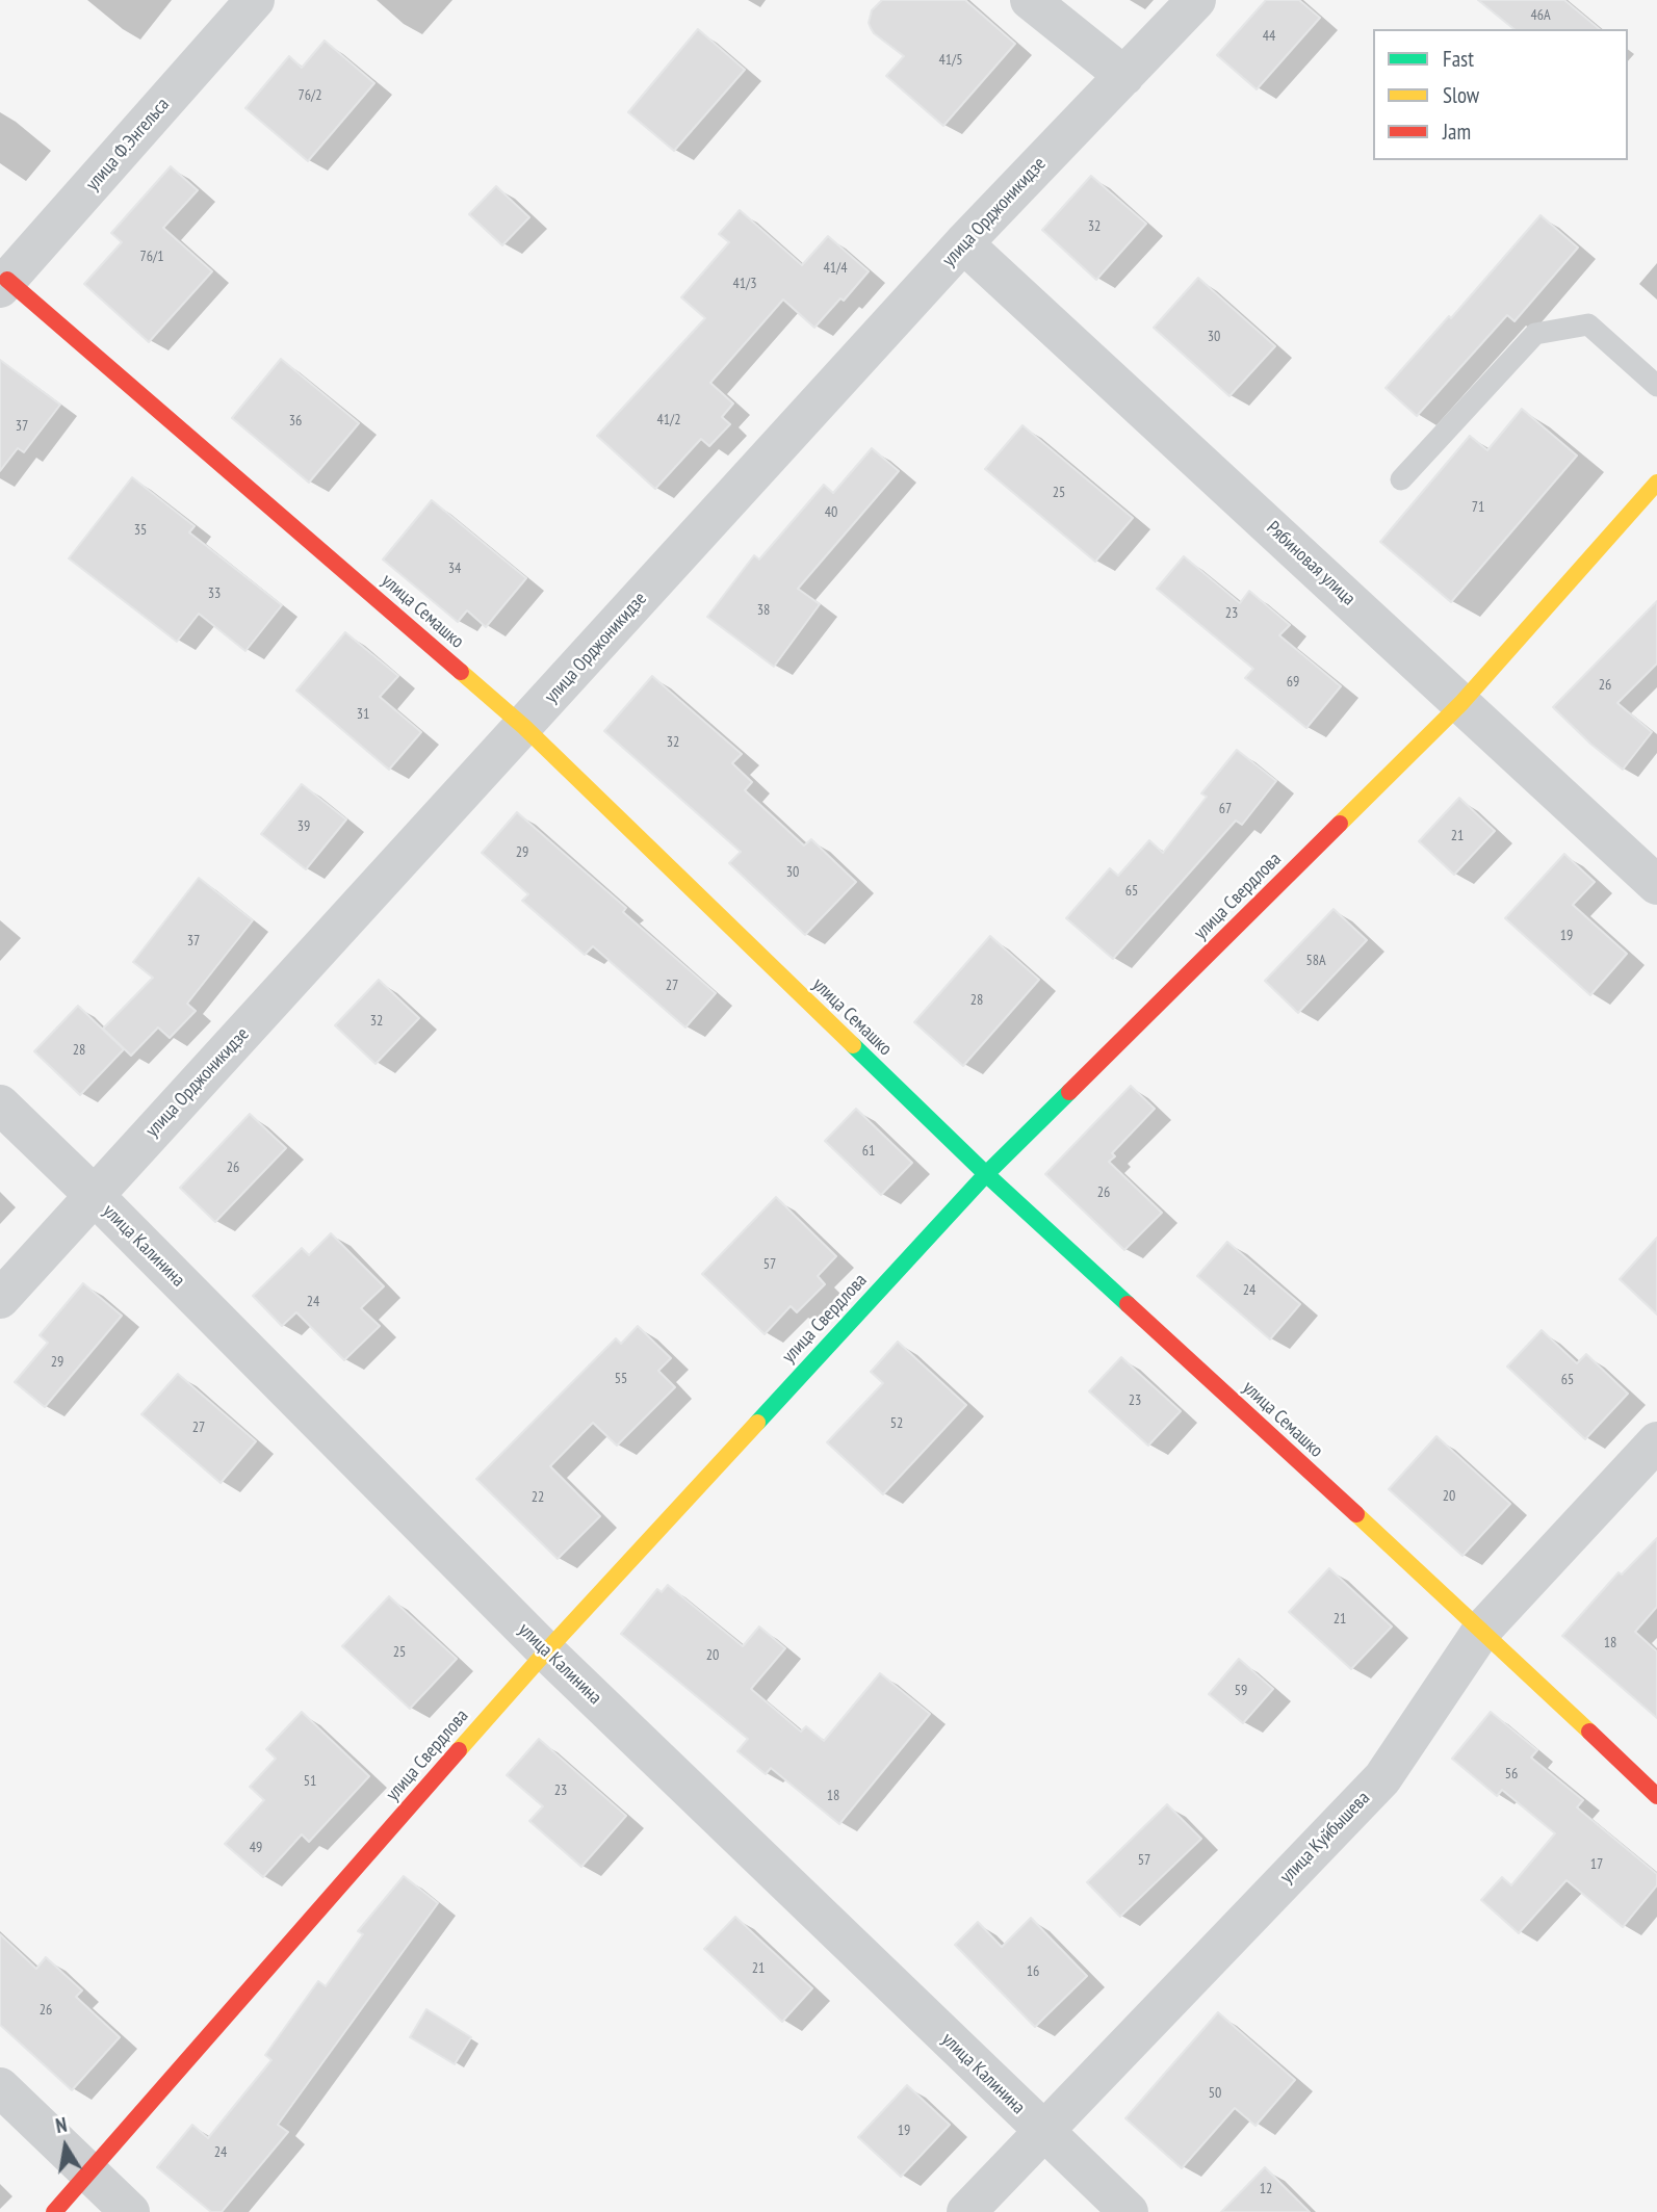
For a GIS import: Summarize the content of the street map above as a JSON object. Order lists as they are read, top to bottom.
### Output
{
  "streets": {
    "street": [
      "улица Ф.Энгельса",
      "улица Орджоникидзе",
      "Рябиновая улица",
      "улица Семашко",
      "улица Свердлова",
      "улица Калинина",
      "улица Куйбышева"
    ]
  },
  "crossings": [
    ["улица Ф.Энгельса", "улица Семашко"],
    ["улица Орджоникидзе", "Рябиновая улица"],
    ["улица Орджоникидзе", "улица Семашко"],
    ["улица Орджоникидзе", "улица Калинина"],
    ["Рябиновая улица", "улица Свердлова"],
    ["улица Семашко", "улица Свердлова"],
    ["улица Семашко", "улица Куйбышева"],
    ["улица Свердлова", "улица Калинина"],
    ["улица Калинина", "улица Куйбышева"]
  ],
  "house_numbers": [
    "46А",
    "44",
    "41/5",
    "76/2",
    "32",
    "76/1",
    "41/4",
    "41/3",
    "30",
    "41/2",
    "36",
    "37",
    "25",
    "71",
    "40",
    "35",
    "34",
    "33",
    "38",
    "23",
    "69",
    "26",
    "31",
    "32",
    "67",
    "39",
    "21",
    "29",
    "30",
    "65",
    "19",
    "37",
    "58А",
    "27",
    "28",
    "32",
    "28",
    "61",
    "26",
    "26",
    "57",
    "24",
    "24",
    "29",
    "55",
    "65",
    "23",
    "52",
    "27",
    "20",
    "22",
    "21",
    "18",
    "25",
    "20",
    "59",
    "56",
    "51",
    "23",
    "18",
    "49",
    "57",
    "17",
    "21",
    "16",
    "26",
    "50",
    "19",
    "24",
    "12"
  ],
  "legend": ["Fast", "Slow", "Jam"],
  "north": "top"
}
